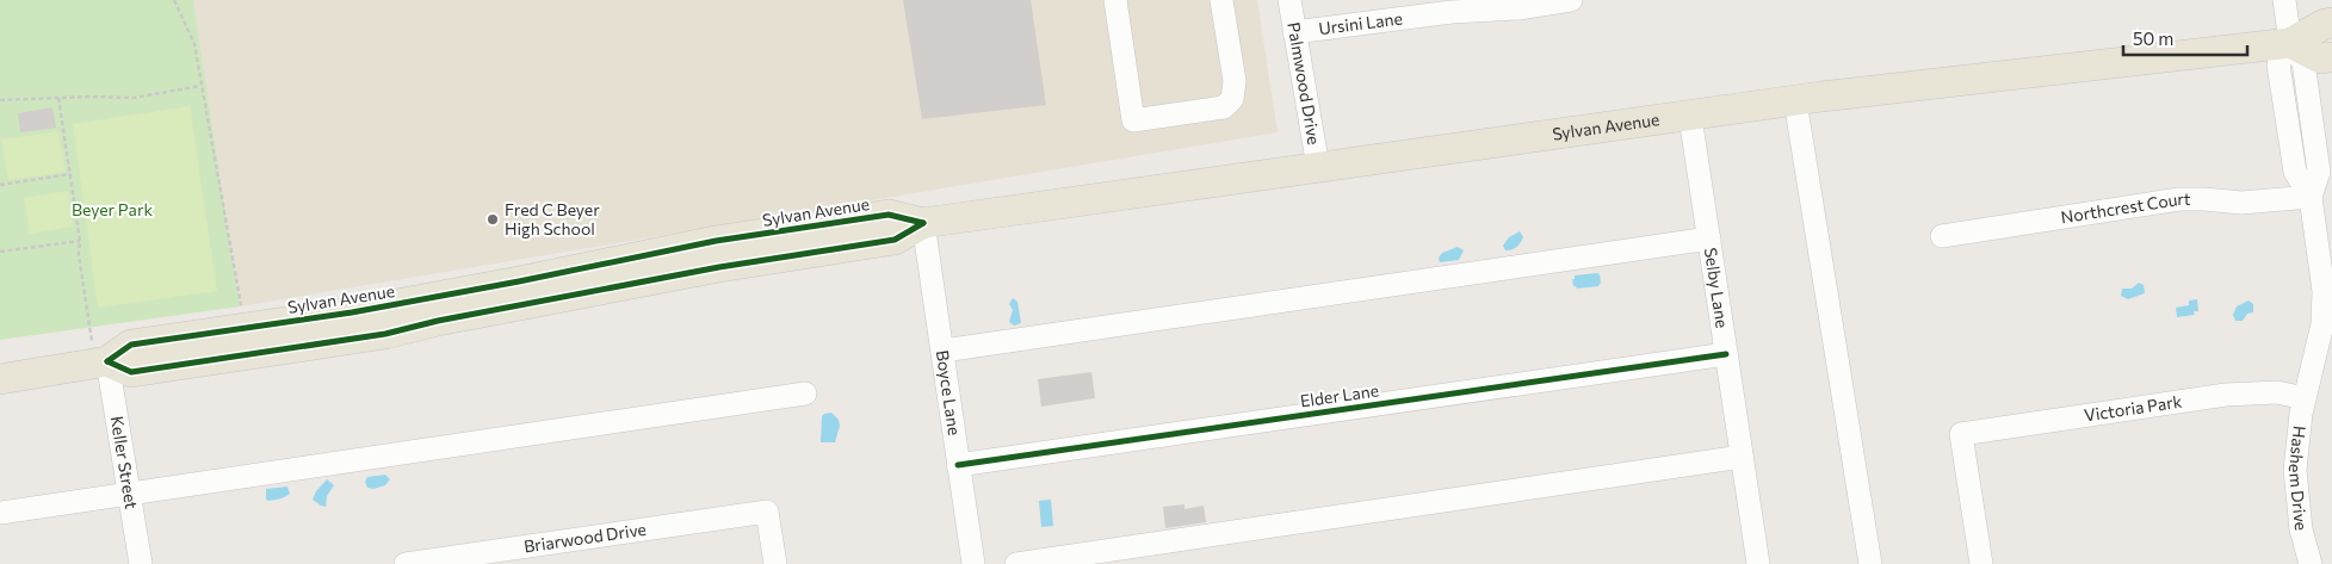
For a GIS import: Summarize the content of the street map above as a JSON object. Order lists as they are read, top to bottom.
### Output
{
  "streets": {
    "main road": ["Sylvan Avenue"],
    "street": [
      "Ursini Lane",
      "Palmwood Drive",
      "Northcrest Court",
      "Selby Lane",
      "Boyce Lane",
      "Elder Lane",
      "Victoria Park",
      "Keller Street",
      "Hashem Drive",
      "Briarwood Drive"
    ]
  },
  "crossings": [
    ["Ursini Lane", "Palmwood Drive"],
    ["Palmwood Drive", "Sylvan Avenue"],
    ["Sylvan Avenue", "Selby Lane"],
    ["Sylvan Avenue", "Boyce Lane"],
    ["Sylvan Avenue", "Keller Street"],
    ["Northcrest Court", "Hashem Drive"],
    ["Selby Lane", "Elder Lane"],
    ["Boyce Lane", "Elder Lane"],
    ["Victoria Park", "Hashem Drive"]
  ],
  "parks": ["Beyer Park"],
  "places": ["Fred C Beyer High School"],
  "scale_bar": "50 m"
}
